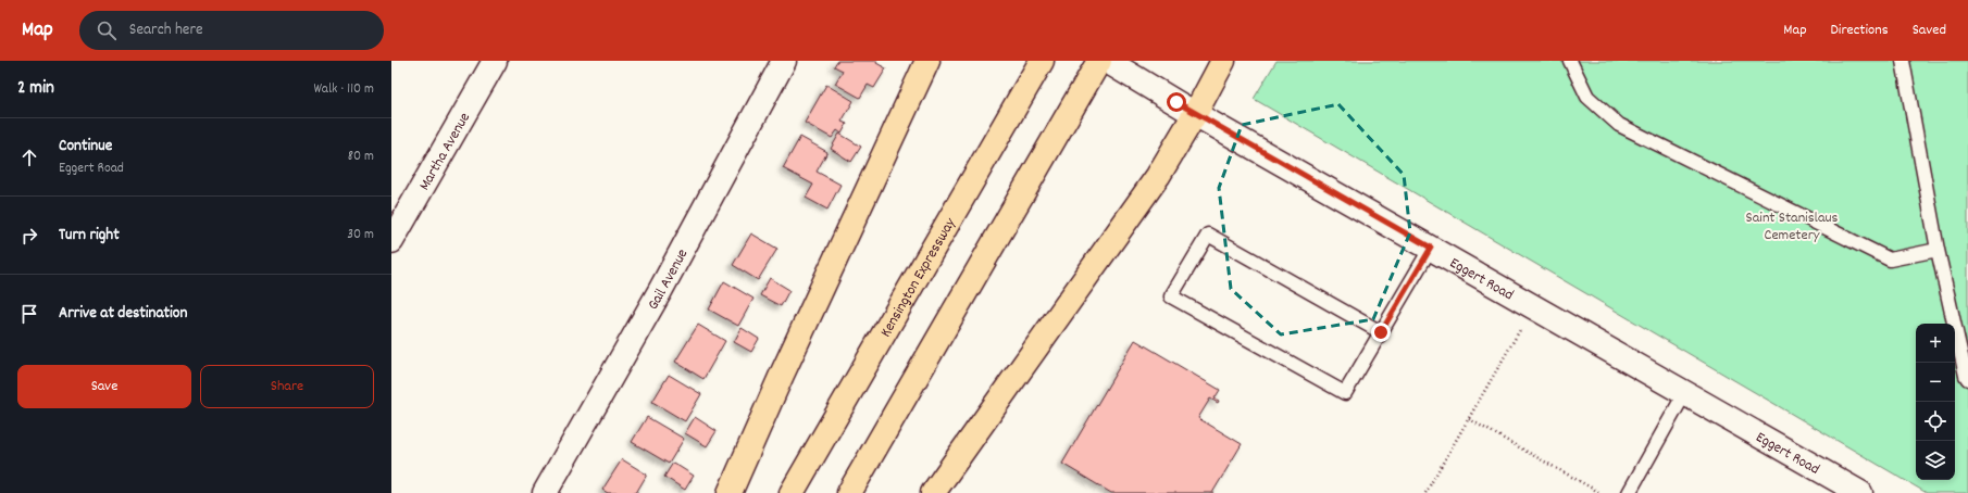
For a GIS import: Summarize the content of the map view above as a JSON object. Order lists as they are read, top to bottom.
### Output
{
  "streets": {
    "highway": ["Kensington Expressway"],
    "street": ["Martha Avenue", "Eggert Road", "Gail Avenue"]
  },
  "parks": ["Saint Stanislaus Cemetery"],
  "page": {
    "header": "Map",
    "search": "Search here",
    "nav": ["Map", "Directions", "Saved"],
    "heading": ["2 min", "Walk · 110 m"],
    "list": [
      ["Continue", "Eggert Road", "80 m"],
      ["Turn right", "30 m"],
      "Arrive at destination"
    ],
    "map_buttons": ["+", "−"],
    "buttons": ["Save", "Share"]
  }
}
